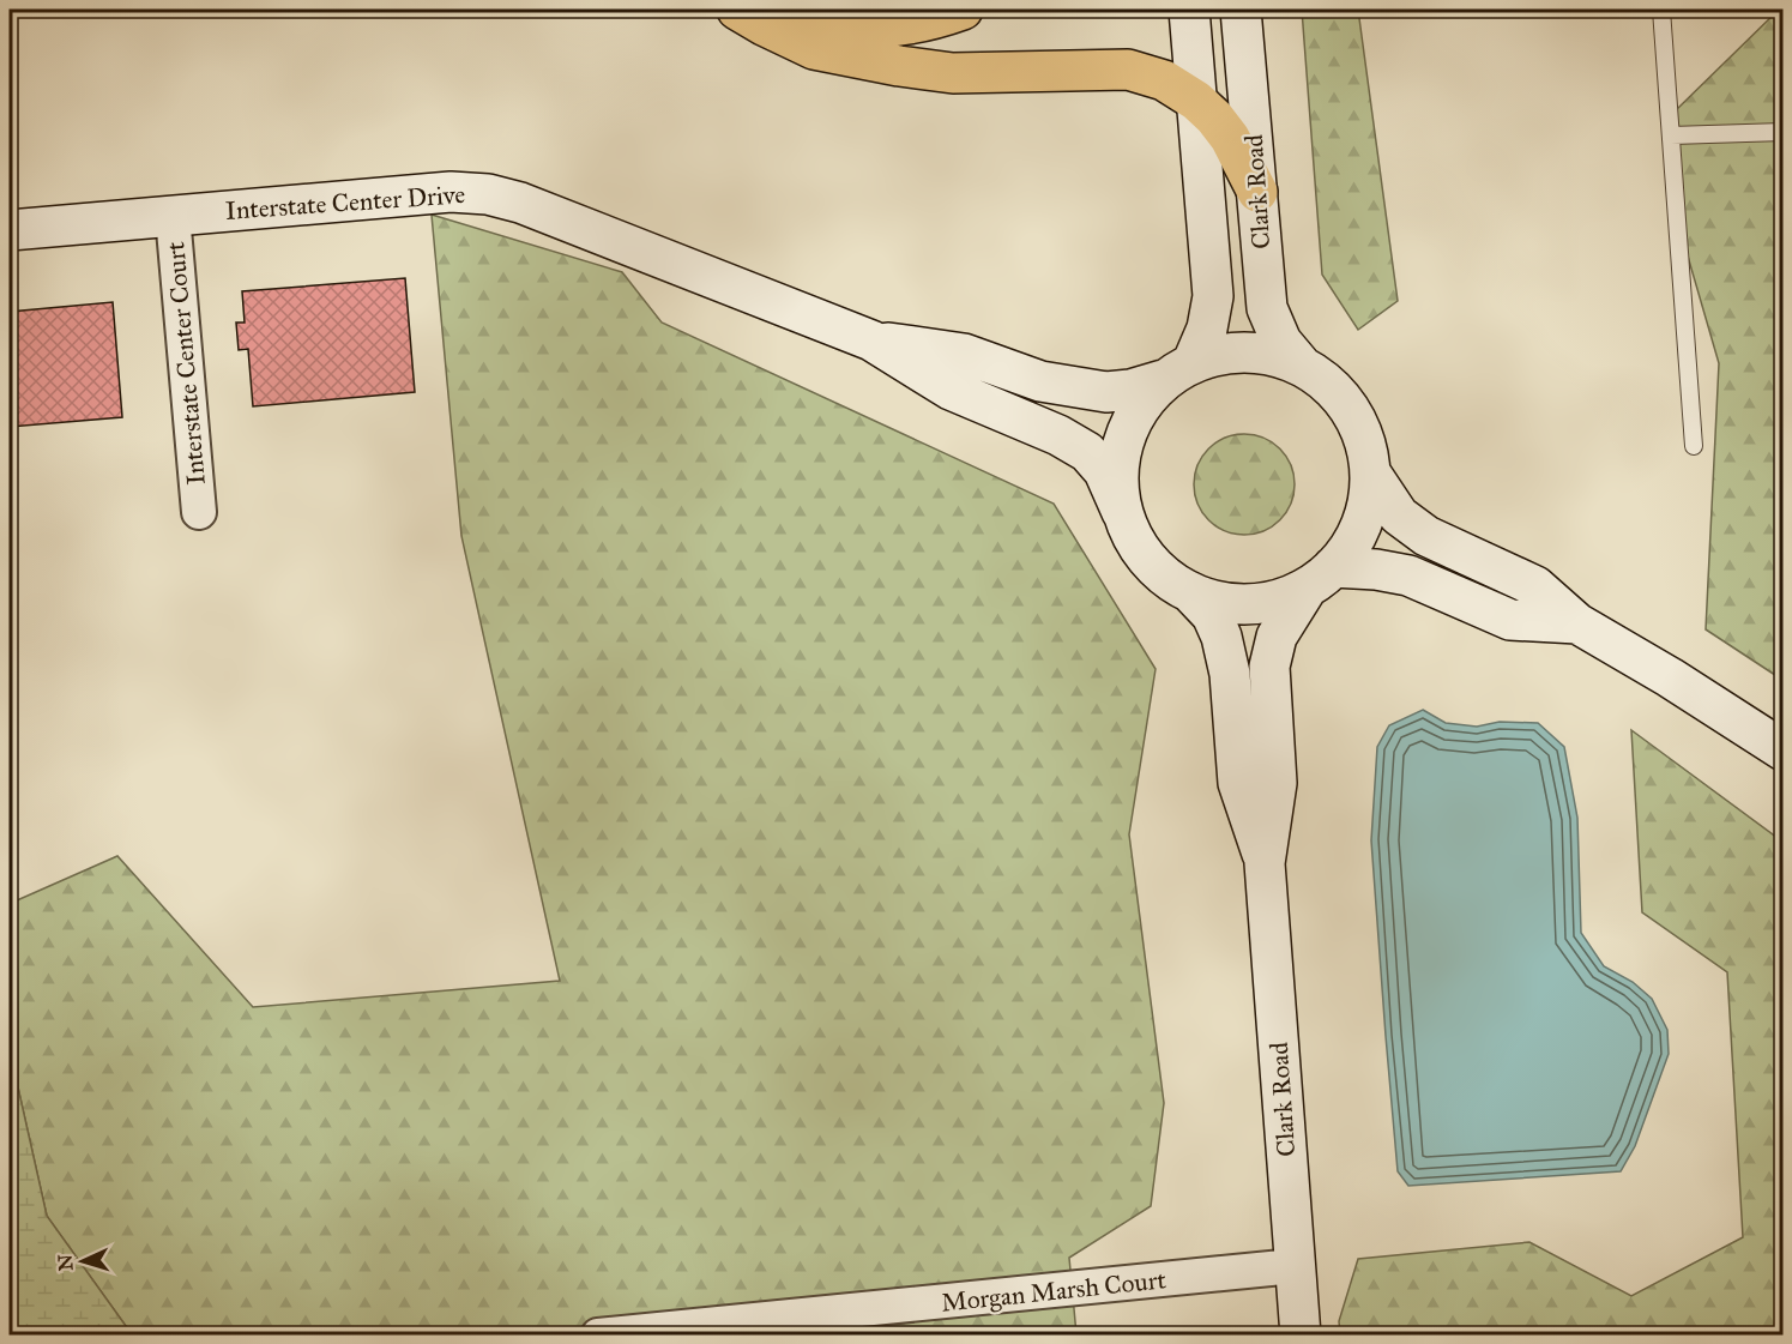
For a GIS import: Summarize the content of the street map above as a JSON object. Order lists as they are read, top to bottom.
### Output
{
  "streets": {
    "street": [
      "Clark Road",
      "Interstate Center Drive",
      "Interstate Center Court",
      "Morgan Marsh Court"
    ]
  },
  "crossings": [
    ["Clark Road", "Interstate Center Drive"],
    ["Clark Road", "Morgan Marsh Court"],
    ["Interstate Center Drive", "Interstate Center Court"]
  ],
  "north": "left"
}
